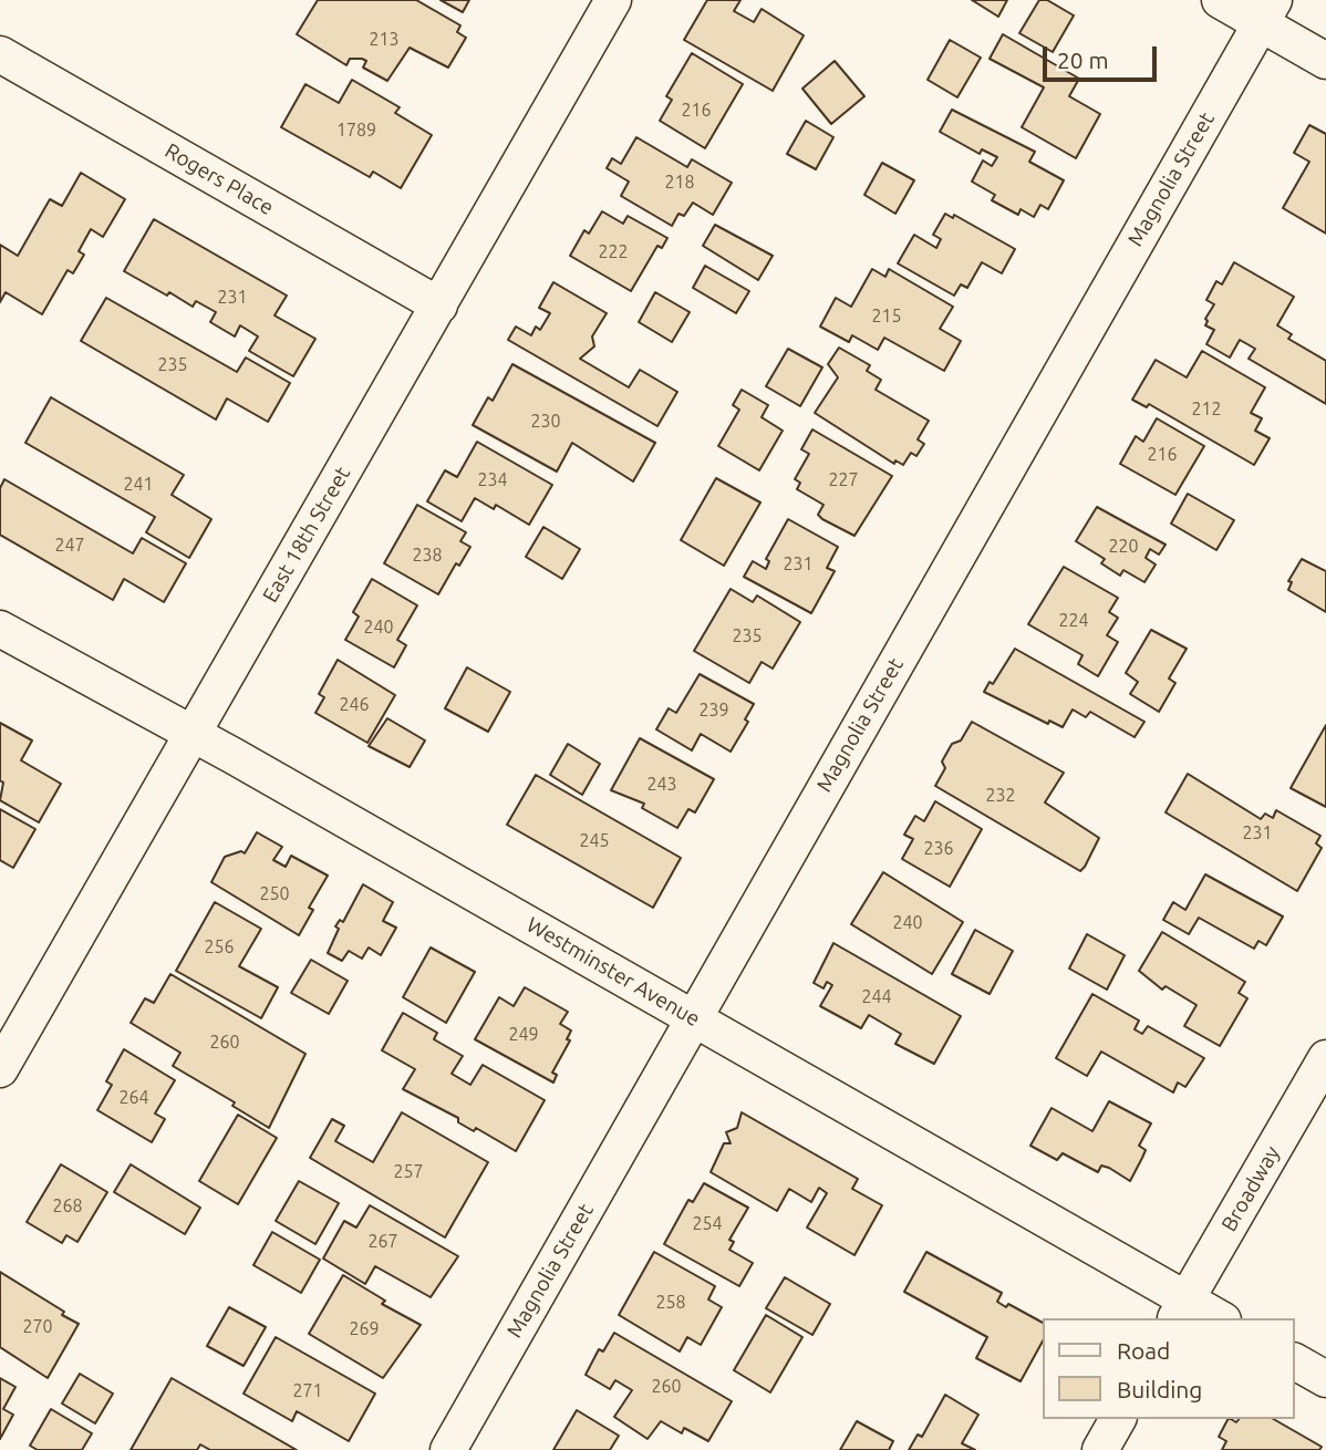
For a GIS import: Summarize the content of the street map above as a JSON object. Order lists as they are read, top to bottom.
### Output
{
  "streets": {
    "street": [
      "Rogers Place",
      "Magnolia Street",
      "East 18th Street",
      "Westminster Avenue",
      "Broadway"
    ]
  },
  "crossings": [
    ["Rogers Place", "East 18th Street"],
    ["Magnolia Street", "Westminster Avenue"],
    ["East 18th Street", "Westminster Avenue"],
    ["Westminster Avenue", "Broadway"]
  ],
  "house_numbers": [
    "213",
    "216",
    "1789",
    "218",
    "222",
    "231",
    "215",
    "235",
    "212",
    "230",
    "216",
    "234",
    "227",
    "241",
    "247",
    "220",
    "238",
    "231",
    "224",
    "240",
    "235",
    "246",
    "239",
    "243",
    "232",
    "231",
    "245",
    "236",
    "250",
    "240",
    "256",
    "244",
    "249",
    "260",
    "264",
    "257",
    "268",
    "254",
    "267",
    "258",
    "270",
    "269",
    "260",
    "271"
  ],
  "legend": ["Road", "Building"],
  "scale_bar": "20 m"
}
